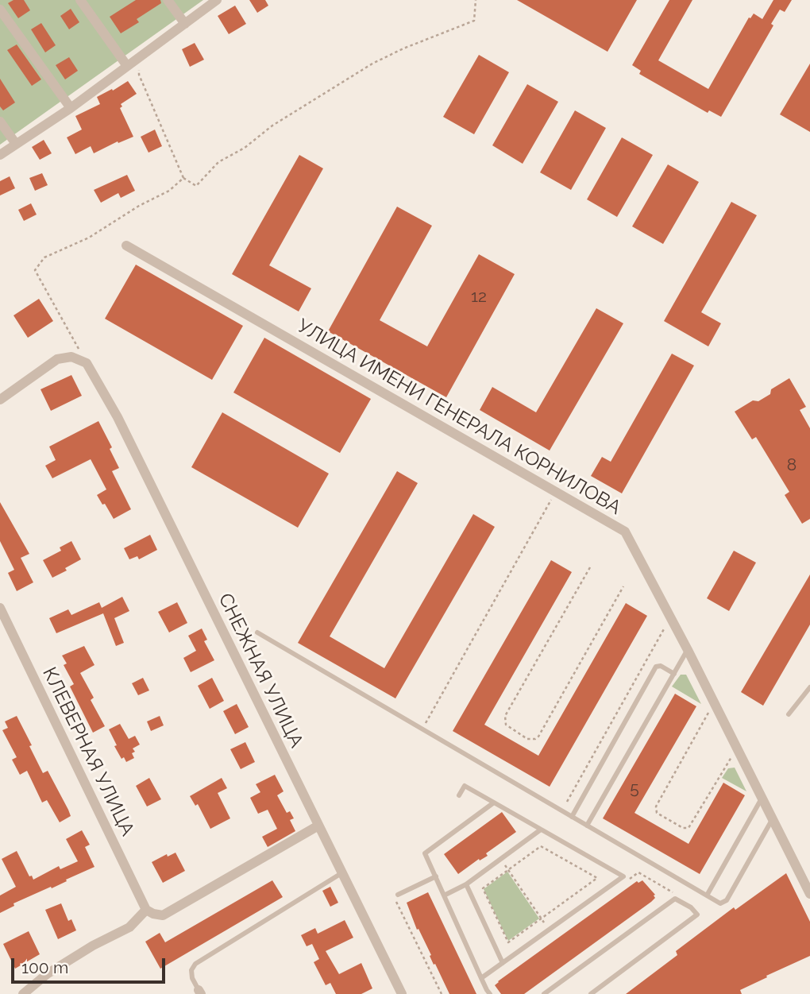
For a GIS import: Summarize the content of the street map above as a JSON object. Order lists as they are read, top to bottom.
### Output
{
  "streets": {
    "street": ["УЛИЦА ИМЕНИ ГЕНЕРАЛА КОРНИЛОВА", "СНЕЖНАЯ УЛИЦА", "КЛЕВЕРНАЯ УЛИЦА"]
  },
  "house_numbers": ["12", "8", "5"],
  "scale_bar": "100 m"
}
